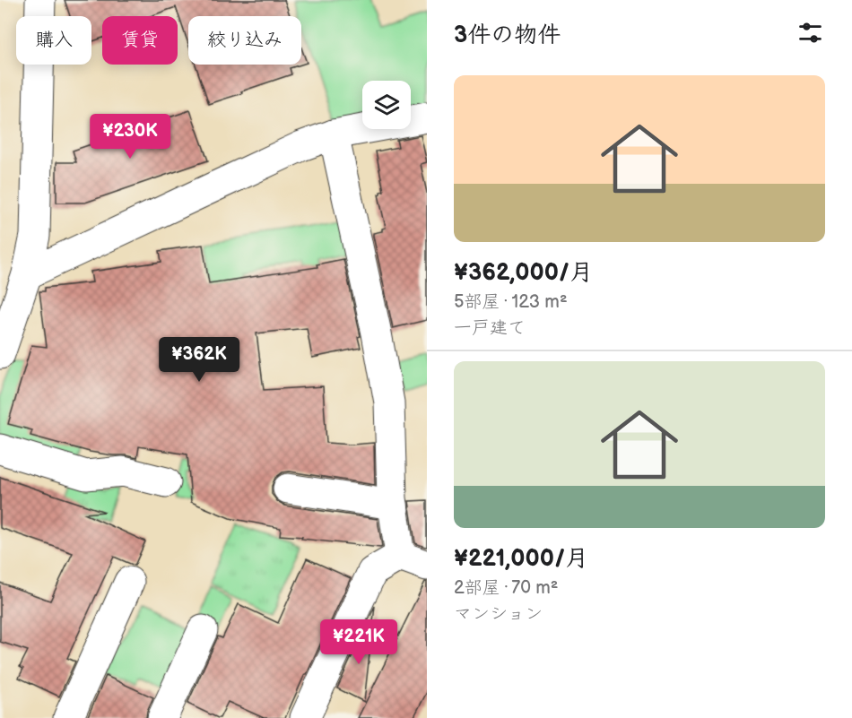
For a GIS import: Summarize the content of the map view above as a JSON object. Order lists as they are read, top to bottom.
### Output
{
  "page": {
    "heading": "3件の物件",
    "chip": ["購入", "賃貸", "絞り込み"],
    "list": [
      {
        "name": "¥362,000/月",
        "note": "5部屋 · 123 m² · 一戸建て"
      },
      {
        "name": "¥221,000/月",
        "note": "2部屋 · 70 m² · マンション"
      }
    ],
    "price": ["¥230K", "¥362K", "¥221K"]
  }
}
